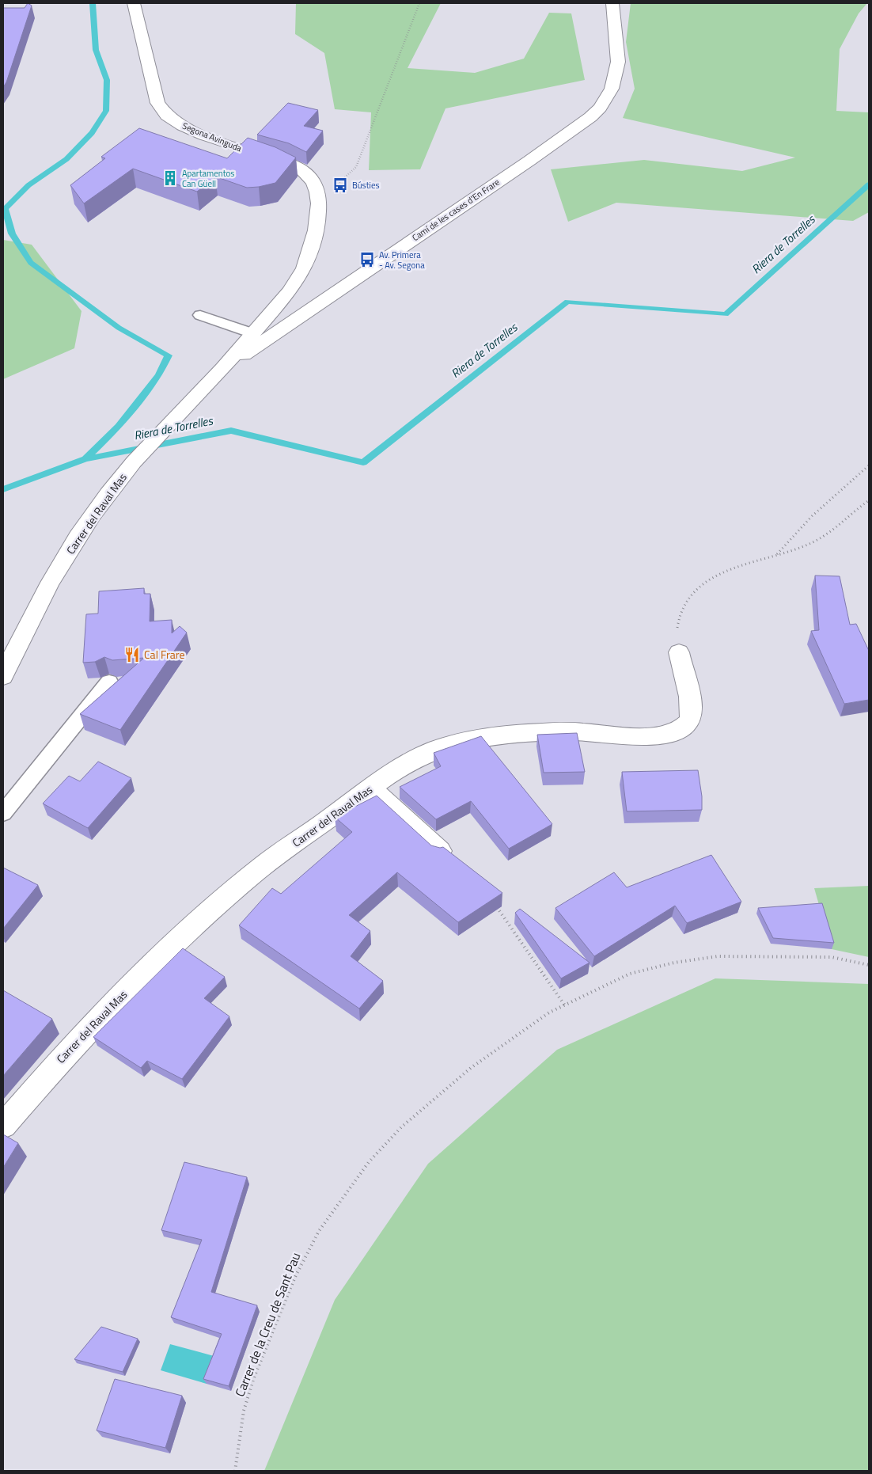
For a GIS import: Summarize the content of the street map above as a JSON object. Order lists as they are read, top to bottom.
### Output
{
  "streets": {
    "street": ["Segona Avinguda", "Camí de les cases d'En Frare", "Carrer del Raval Mas"],
    "path": ["Carrer de la Creu de Sant Pau"]
  },
  "crossings": [
    ["Segona Avinguda", "Camí de les cases d'En Frare"],
    ["Segona Avinguda", "Carrer del Raval Mas"],
    ["Camí de les cases d'En Frare", "Carrer del Raval Mas"]
  ],
  "water": ["Riera de Torrelles"],
  "places": {
    "building": ["Apartamentos Can Güell"],
    "bus stop": ["Bústies", "Av. Primera - Av. Segona"],
    "restaurant": ["Cal Frare"]
  }
}
